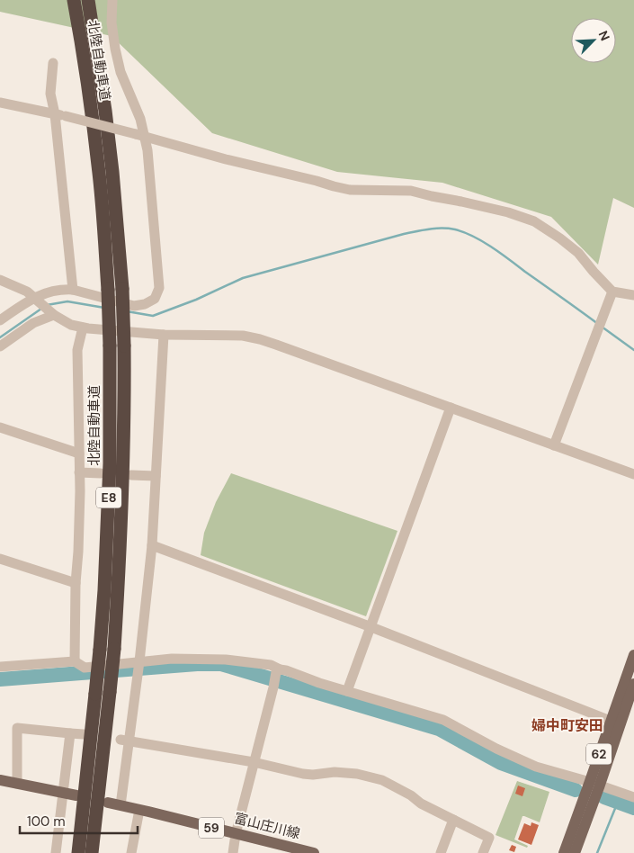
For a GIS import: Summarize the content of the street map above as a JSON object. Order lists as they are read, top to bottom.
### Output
{
  "streets": {
    "highway": ["北陸自動車道", "E8"],
    "main road": ["62", "富山庄川線", "59"]
  },
  "districts": ["婦中町安田"],
  "scale_bar": "100 m",
  "north": "top right"
}
